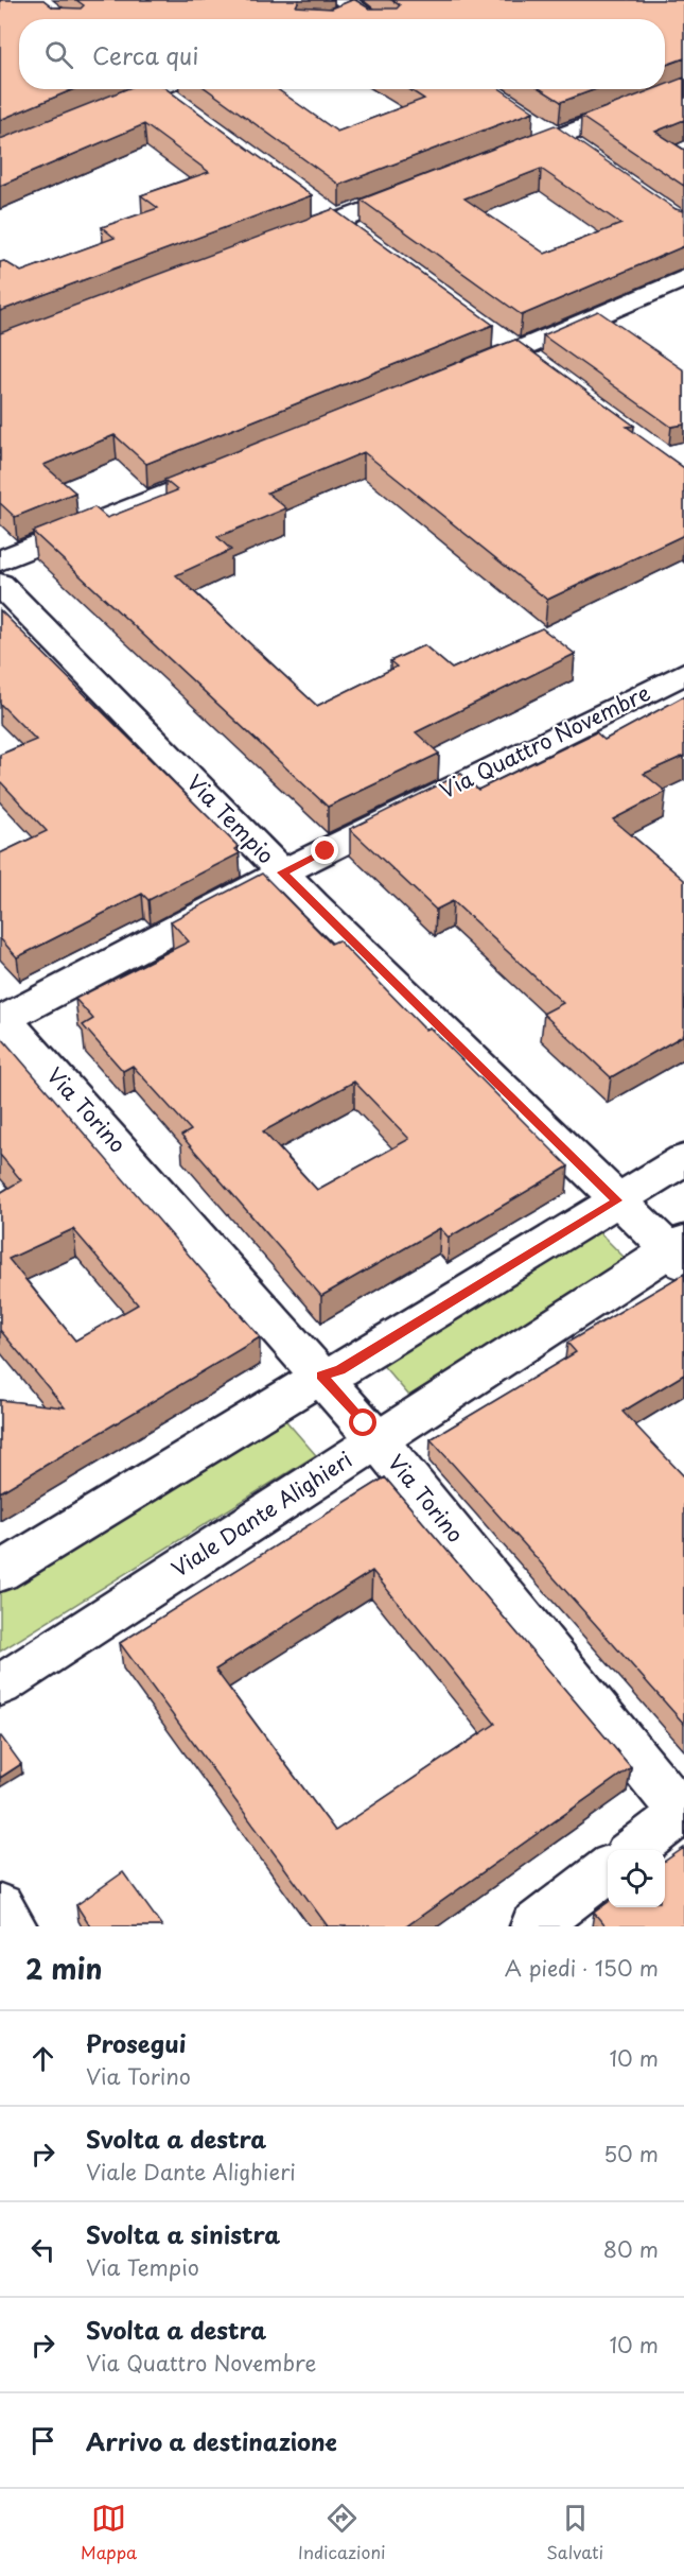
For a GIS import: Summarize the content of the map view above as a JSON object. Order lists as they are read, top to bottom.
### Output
{
  "streets": {
    "street": [
      "Via Quattro Novembre",
      "Via Tempio",
      "Via Torino",
      "Viale Dante Alighieri"
    ]
  },
  "crossings": [
    ["Via Quattro Novembre", "Via Tempio"],
    ["Via Quattro Novembre", "Via Torino"],
    ["Via Tempio", "Viale Dante Alighieri"],
    ["Via Torino", "Viale Dante Alighieri"]
  ],
  "page": {
    "search": "Cerca qui",
    "heading": ["2 min", "A piedi · 150 m"],
    "list": [
      ["Prosegui", "Via Torino", "10 m"],
      ["Svolta a destra", "Viale Dante Alighieri", "50 m"],
      ["Svolta a sinistra", "Via Tempio", "80 m"],
      ["Svolta a destra", "Via Quattro Novembre", "10 m"],
      "Arrivo a destinazione"
    ],
    "nav": ["Mappa", "Indicazioni", "Salvati"]
  }
}
